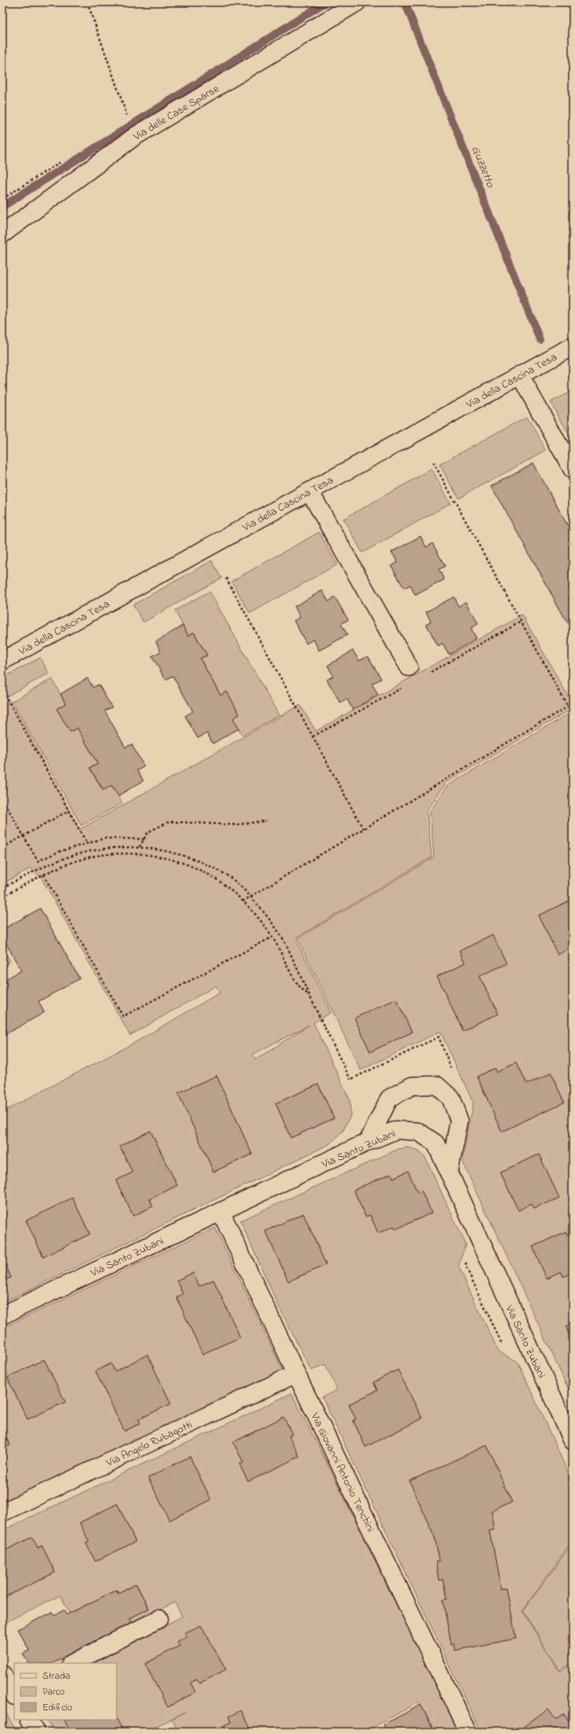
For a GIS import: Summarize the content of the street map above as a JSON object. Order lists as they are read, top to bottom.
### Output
{
  "streets": {
    "street": [
      "Via delle Case Sparse",
      "Via della Cascina Tesa",
      "Via Santo Zubani",
      "Via Angelo Rubagotti",
      "Via Giovanni Antonio Tenchini"
    ]
  },
  "crossings": [
    ["Via Santo Zubani", "Via Giovanni Antonio Tenchini"],
    ["Via Angelo Rubagotti", "Via Giovanni Antonio Tenchini"]
  ],
  "water": ["Guzzetto"],
  "legend": ["Strada", "Parco", "Edificio"]
}
